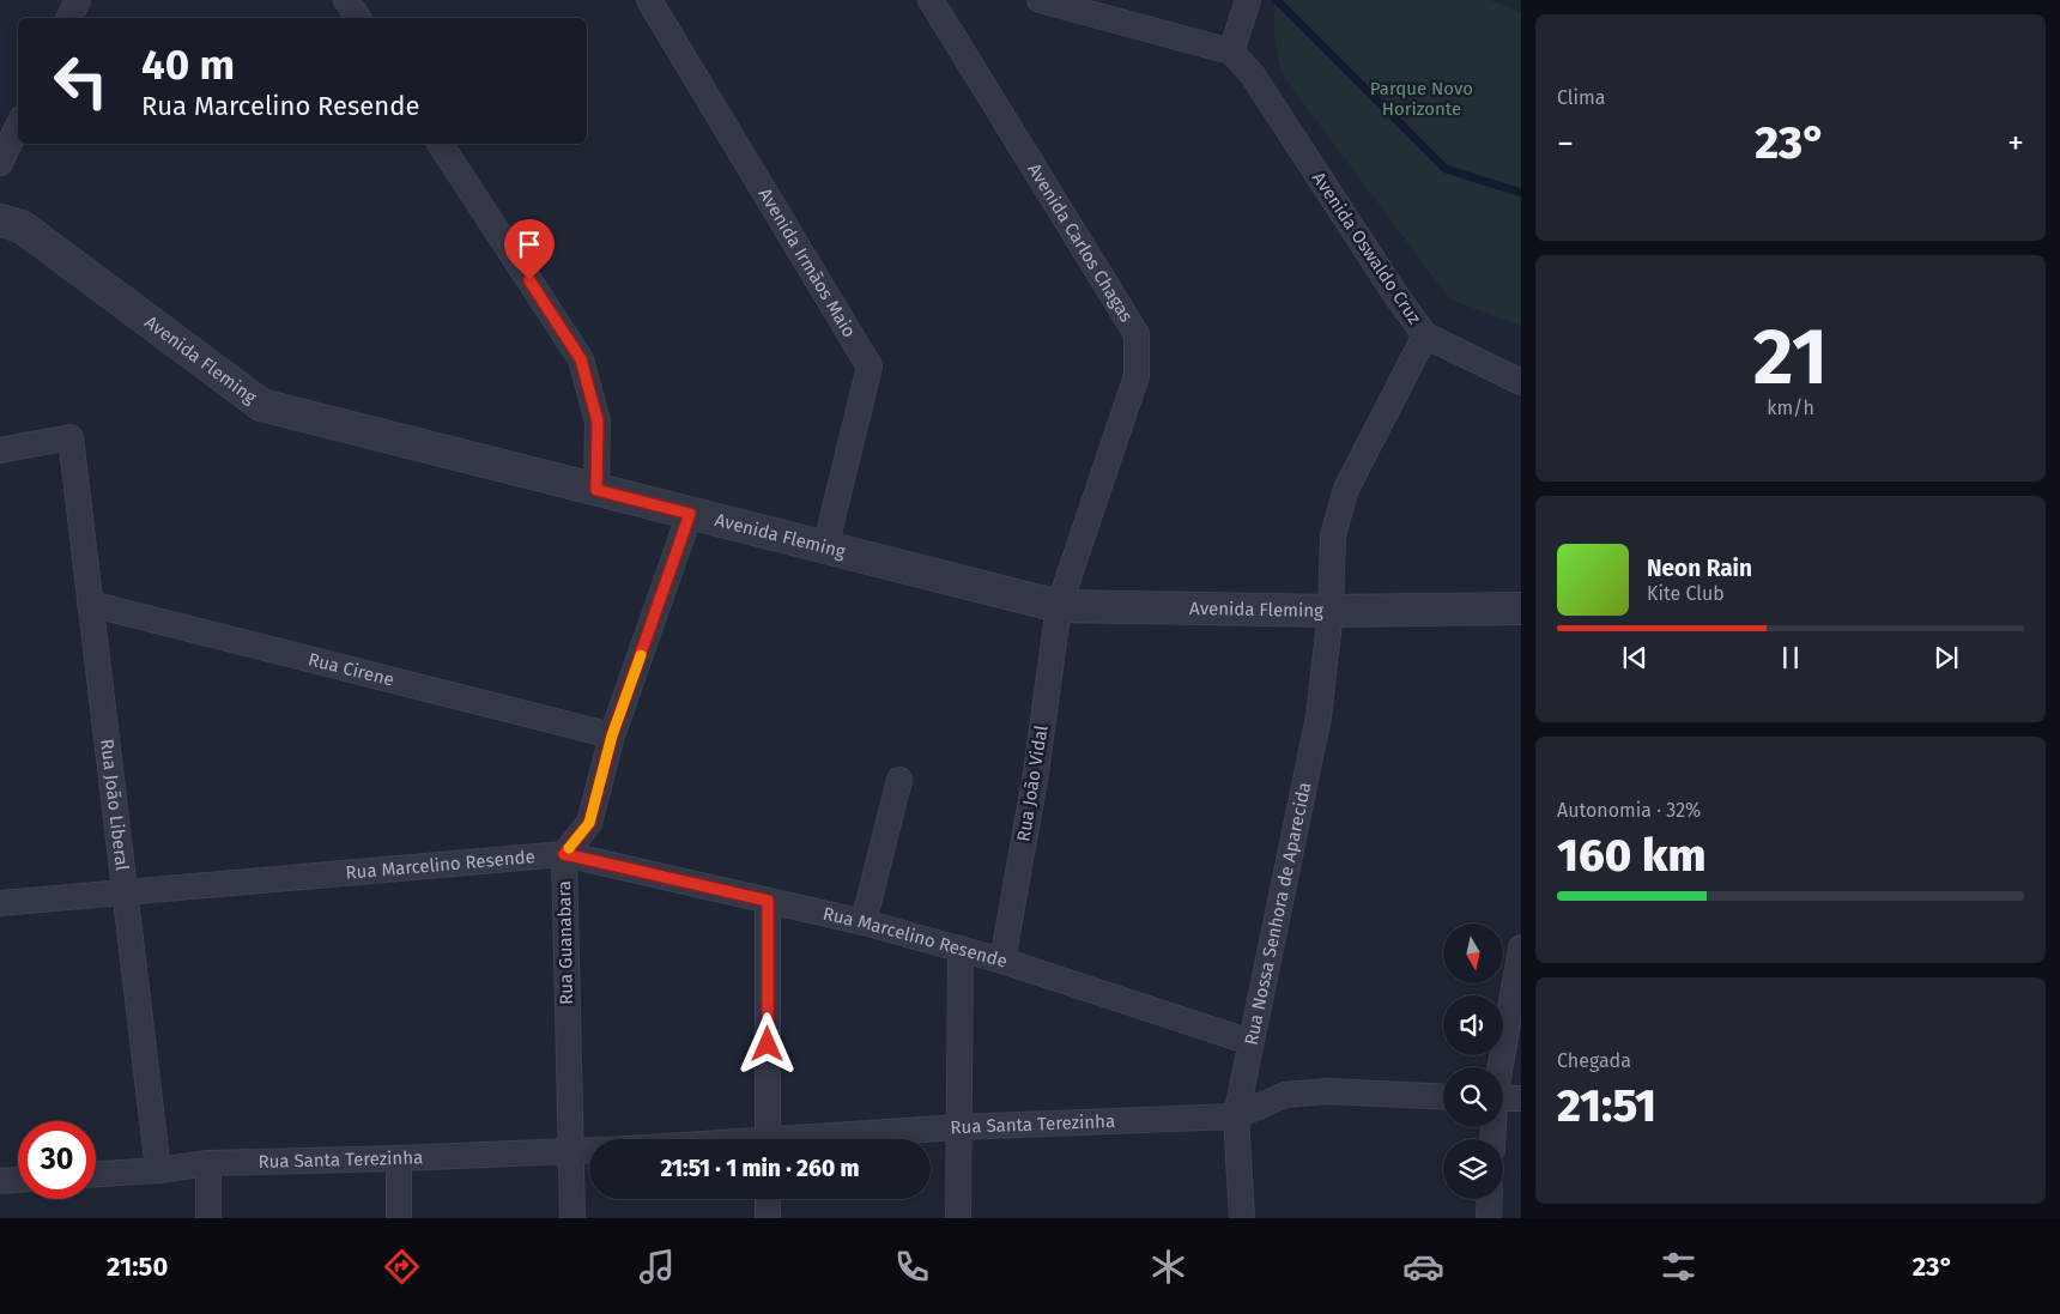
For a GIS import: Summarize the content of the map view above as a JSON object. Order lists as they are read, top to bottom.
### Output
{
  "streets": {
    "street": [
      "Avenida Carlos Chagas",
      "Avenida Oswaldo Cruz",
      "Avenida Irmãos Maio",
      "Avenida Fleming",
      "Rua Cirene",
      "Rua João Vidal",
      "Rua João Liberal",
      "Rua Marcelino Resende",
      "Rua Nossa Senhora de Aparecida",
      "Rua Guanabara",
      "Rua Santa Terezinha"
    ]
  },
  "crossings": [
    ["Avenida Carlos Chagas", "Avenida Fleming"],
    ["Avenida Carlos Chagas", "Rua João Vidal"],
    ["Avenida Oswaldo Cruz", "Avenida Fleming"],
    ["Avenida Oswaldo Cruz", "Rua Nossa Senhora de Aparecida"],
    ["Avenida Irmãos Maio", "Avenida Fleming"],
    ["Avenida Fleming", "Rua João Vidal"],
    ["Avenida Fleming", "Rua Nossa Senhora de Aparecida"],
    ["Rua Cirene", "Rua João Liberal"],
    ["Rua João Vidal", "Rua Marcelino Resende"],
    ["Rua João Liberal", "Rua Marcelino Resende"],
    ["Rua João Liberal", "Rua Santa Terezinha"],
    ["Rua Marcelino Resende", "Rua Nossa Senhora de Aparecida"],
    ["Rua Marcelino Resende", "Rua Guanabara"],
    ["Rua Nossa Senhora de Aparecida", "Rua Santa Terezinha"],
    ["Rua Guanabara", "Rua Santa Terezinha"]
  ],
  "parks": ["Parque Novo Horizonte"],
  "north": "bottom",
  "page": {
    "tile": [
      "Clima",
      ["21", "km/h"],
      ["Autonomia · 32%", "160 km"],
      ["Chegada", "21:51"]
    ],
    "turn": ["40 m", "Rua Marcelino Resende"],
    "heat": ["−", "23°", "+"],
    "song": ["Neon Rain", "Kite Club"],
    "limit": "30",
    "trip": "21:51 · 1 min · 260 m",
    "tabs": ["21:50", "23°"]
  }
}
